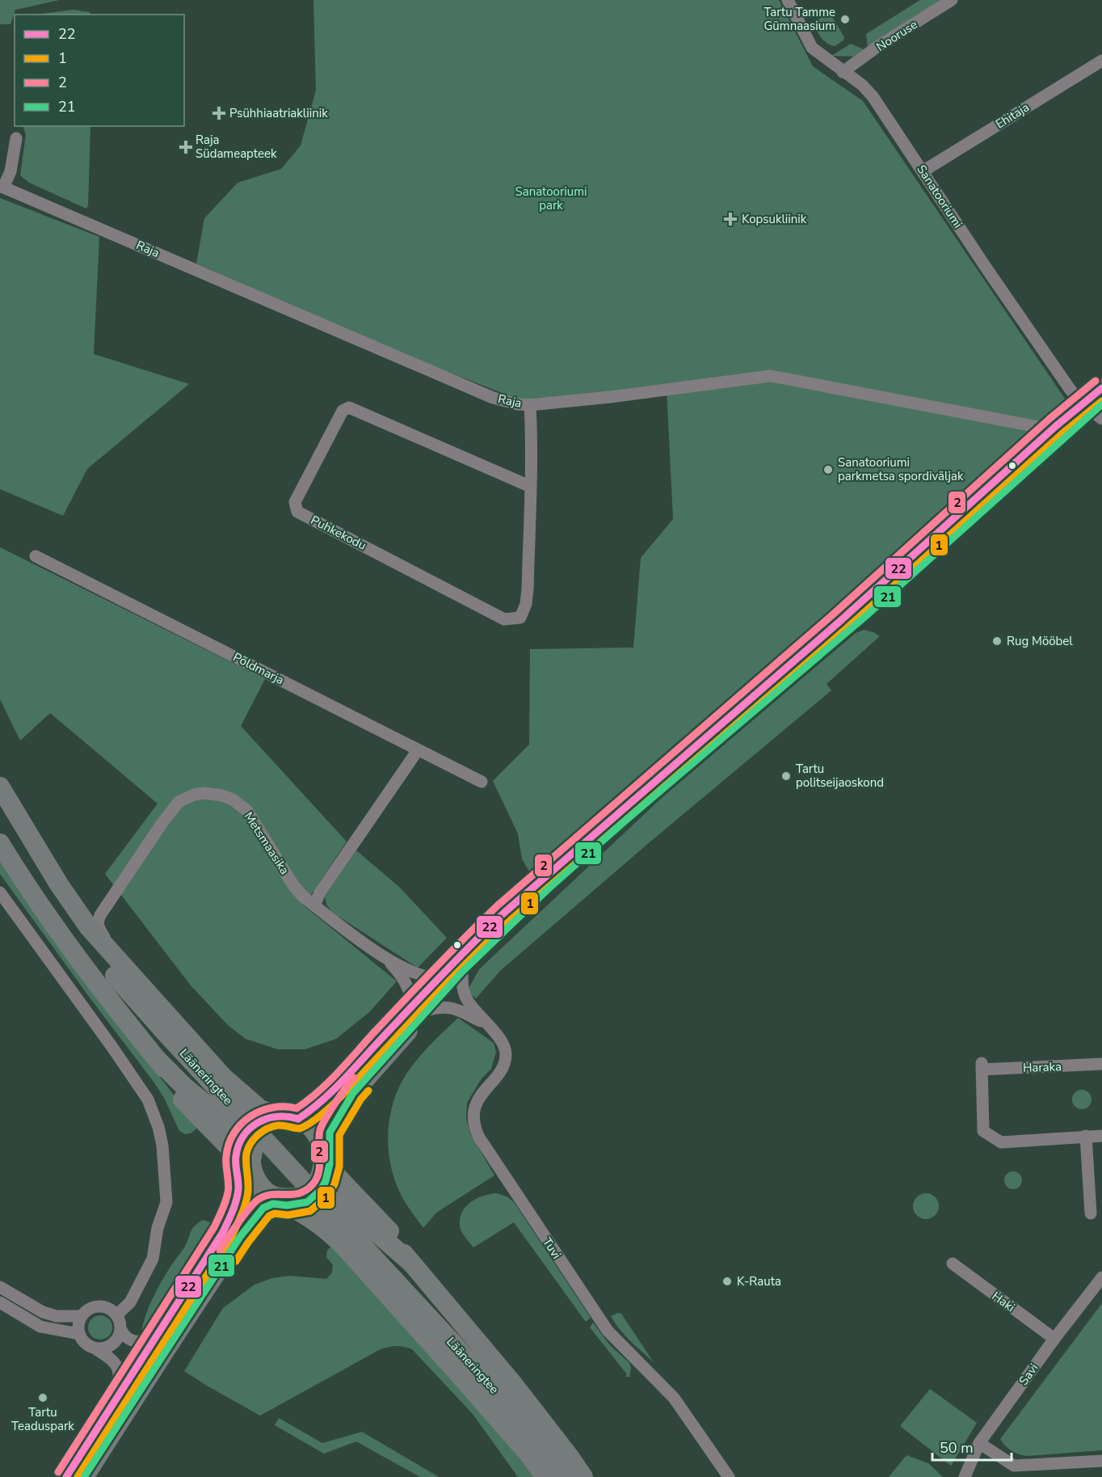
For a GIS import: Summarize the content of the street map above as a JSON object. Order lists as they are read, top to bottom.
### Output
{
  "streets": {
    "highway": ["Lääneringtee"],
    "street": [
      "Nooruse",
      "Ehitaja",
      "Sanatooriumi",
      "Raja",
      "Puhkekodu",
      "Põldmarja",
      "Metsmaasika",
      "Haraka",
      "Tuvi",
      "Haki",
      "Savi"
    ]
  },
  "crossings": [
    ["Nooruse", "Sanatooriumi"],
    ["Ehitaja", "Sanatooriumi"],
    ["Raja", "Puhkekodu"],
    ["Metsmaasika", "Lääneringtee"],
    ["Metsmaasika", "Tuvi"],
    ["Haki", "Savi"]
  ],
  "parks": ["Sanatooriumi park"],
  "places": {
    "other": [
      "Tartu Tamme Gümnaasium",
      "Sanatooriumi parkmetsa spordiväljak",
      "Rug Mööbel",
      "Tartu politseijaoskond",
      "K-Rauta",
      "Tartu Teaduspark"
    ],
    "health": ["Psühhiaatriakliinik", "Raja Südameapteek", "Kopsukliinik"]
  },
  "lines": [
    "transit line 2",
    "transit line 22",
    "transit line 1",
    "transit line 21"
  ],
  "legend": [
    "22",
    "1",
    "2",
    "21"
  ],
  "scale_bar": "50 m"
}
